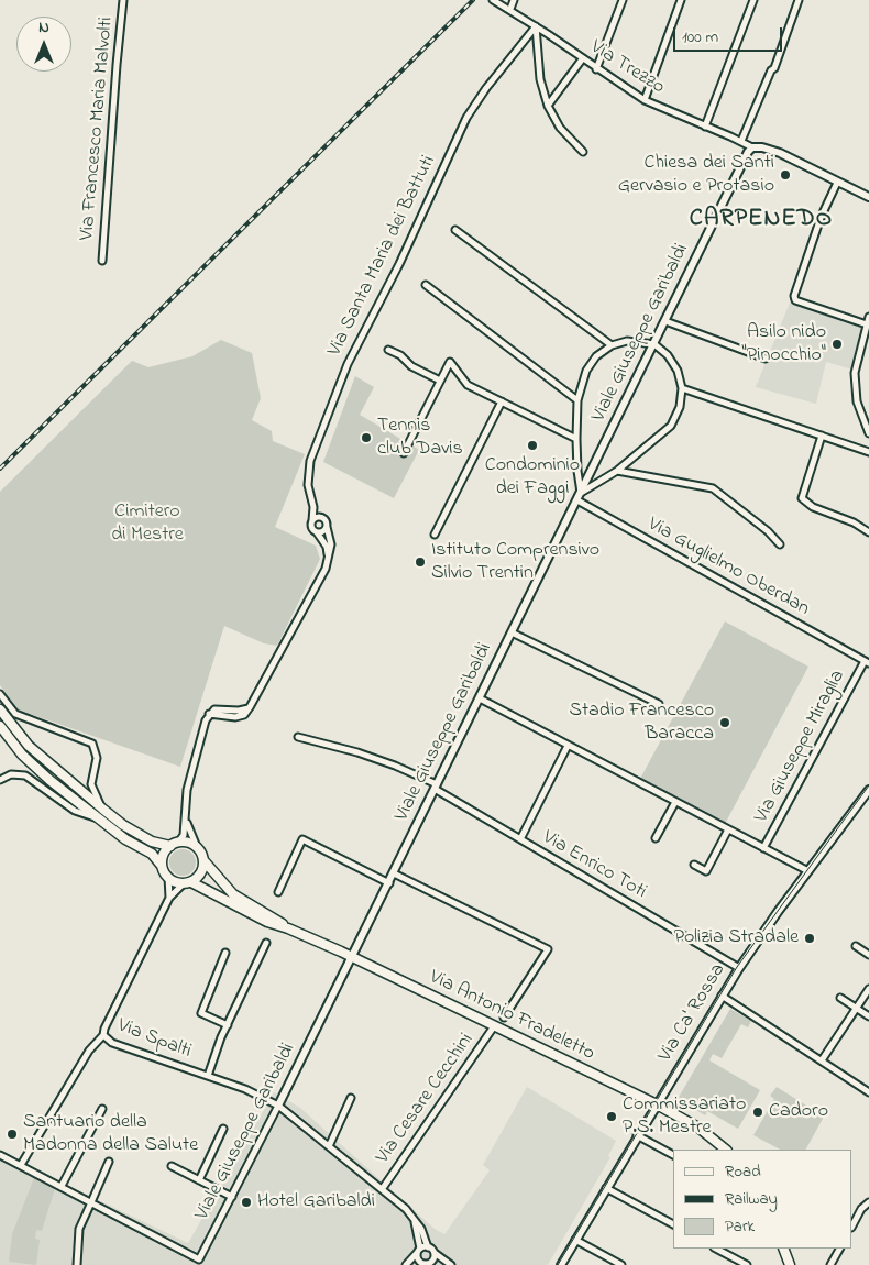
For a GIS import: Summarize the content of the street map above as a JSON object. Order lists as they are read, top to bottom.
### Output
{
  "streets": {
    "main road": ["Via Antonio Fradeletto"],
    "street": [
      "Via Trezzo",
      "Via Francesco Maria Malvolti",
      "Via Santa Maria dei Battuti",
      "Viale Giuseppe Garibaldi",
      "Via Guglielmo Oberdan",
      "Via Giuseppe Miraglia",
      "Via Enrico Toti",
      "Via Ca' Rossa",
      "Via Spalti",
      "Via Cesare Cecchini"
    ]
  },
  "crossings": [
    ["Via Trezzo", "Via Santa Maria dei Battuti"],
    ["Via Trezzo", "Viale Giuseppe Garibaldi"],
    ["Viale Giuseppe Garibaldi", "Via Guglielmo Oberdan"],
    ["Viale Giuseppe Garibaldi", "Via Enrico Toti"],
    ["Viale Giuseppe Garibaldi", "Via Antonio Fradeletto"],
    ["Viale Giuseppe Garibaldi", "Via Spalti"],
    ["Via Guglielmo Oberdan", "Via Giuseppe Miraglia"],
    ["Via Enrico Toti", "Via Ca' Rossa"],
    ["Via Ca' Rossa", "Via Antonio Fradeletto"],
    ["Via Antonio Fradeletto", "Via Cesare Cecchini"],
    ["Via Spalti", "Via Cesare Cecchini"]
  ],
  "districts": ["CARPENEDO"],
  "parks": ["Cimitero di Mestre"],
  "places": [
    "Chiesa dei Santi Gervasio e Protasio",
    "Asilo nido \"Pinocchio\"",
    "Tennis club Davis",
    "Condominio dei Faggi",
    "Istituto Comprensivo Silvio Trentin",
    "Stadio Francesco Baracca",
    "Polizia Stradale",
    "Cadoro",
    "Commissariato P.S. Mestre",
    "Santuario della Madonna della Salute",
    "Hotel Garibaldi"
  ],
  "legend": ["Road", "Railway", "Park"],
  "scale_bar": "100 m",
  "north": "top"
}
